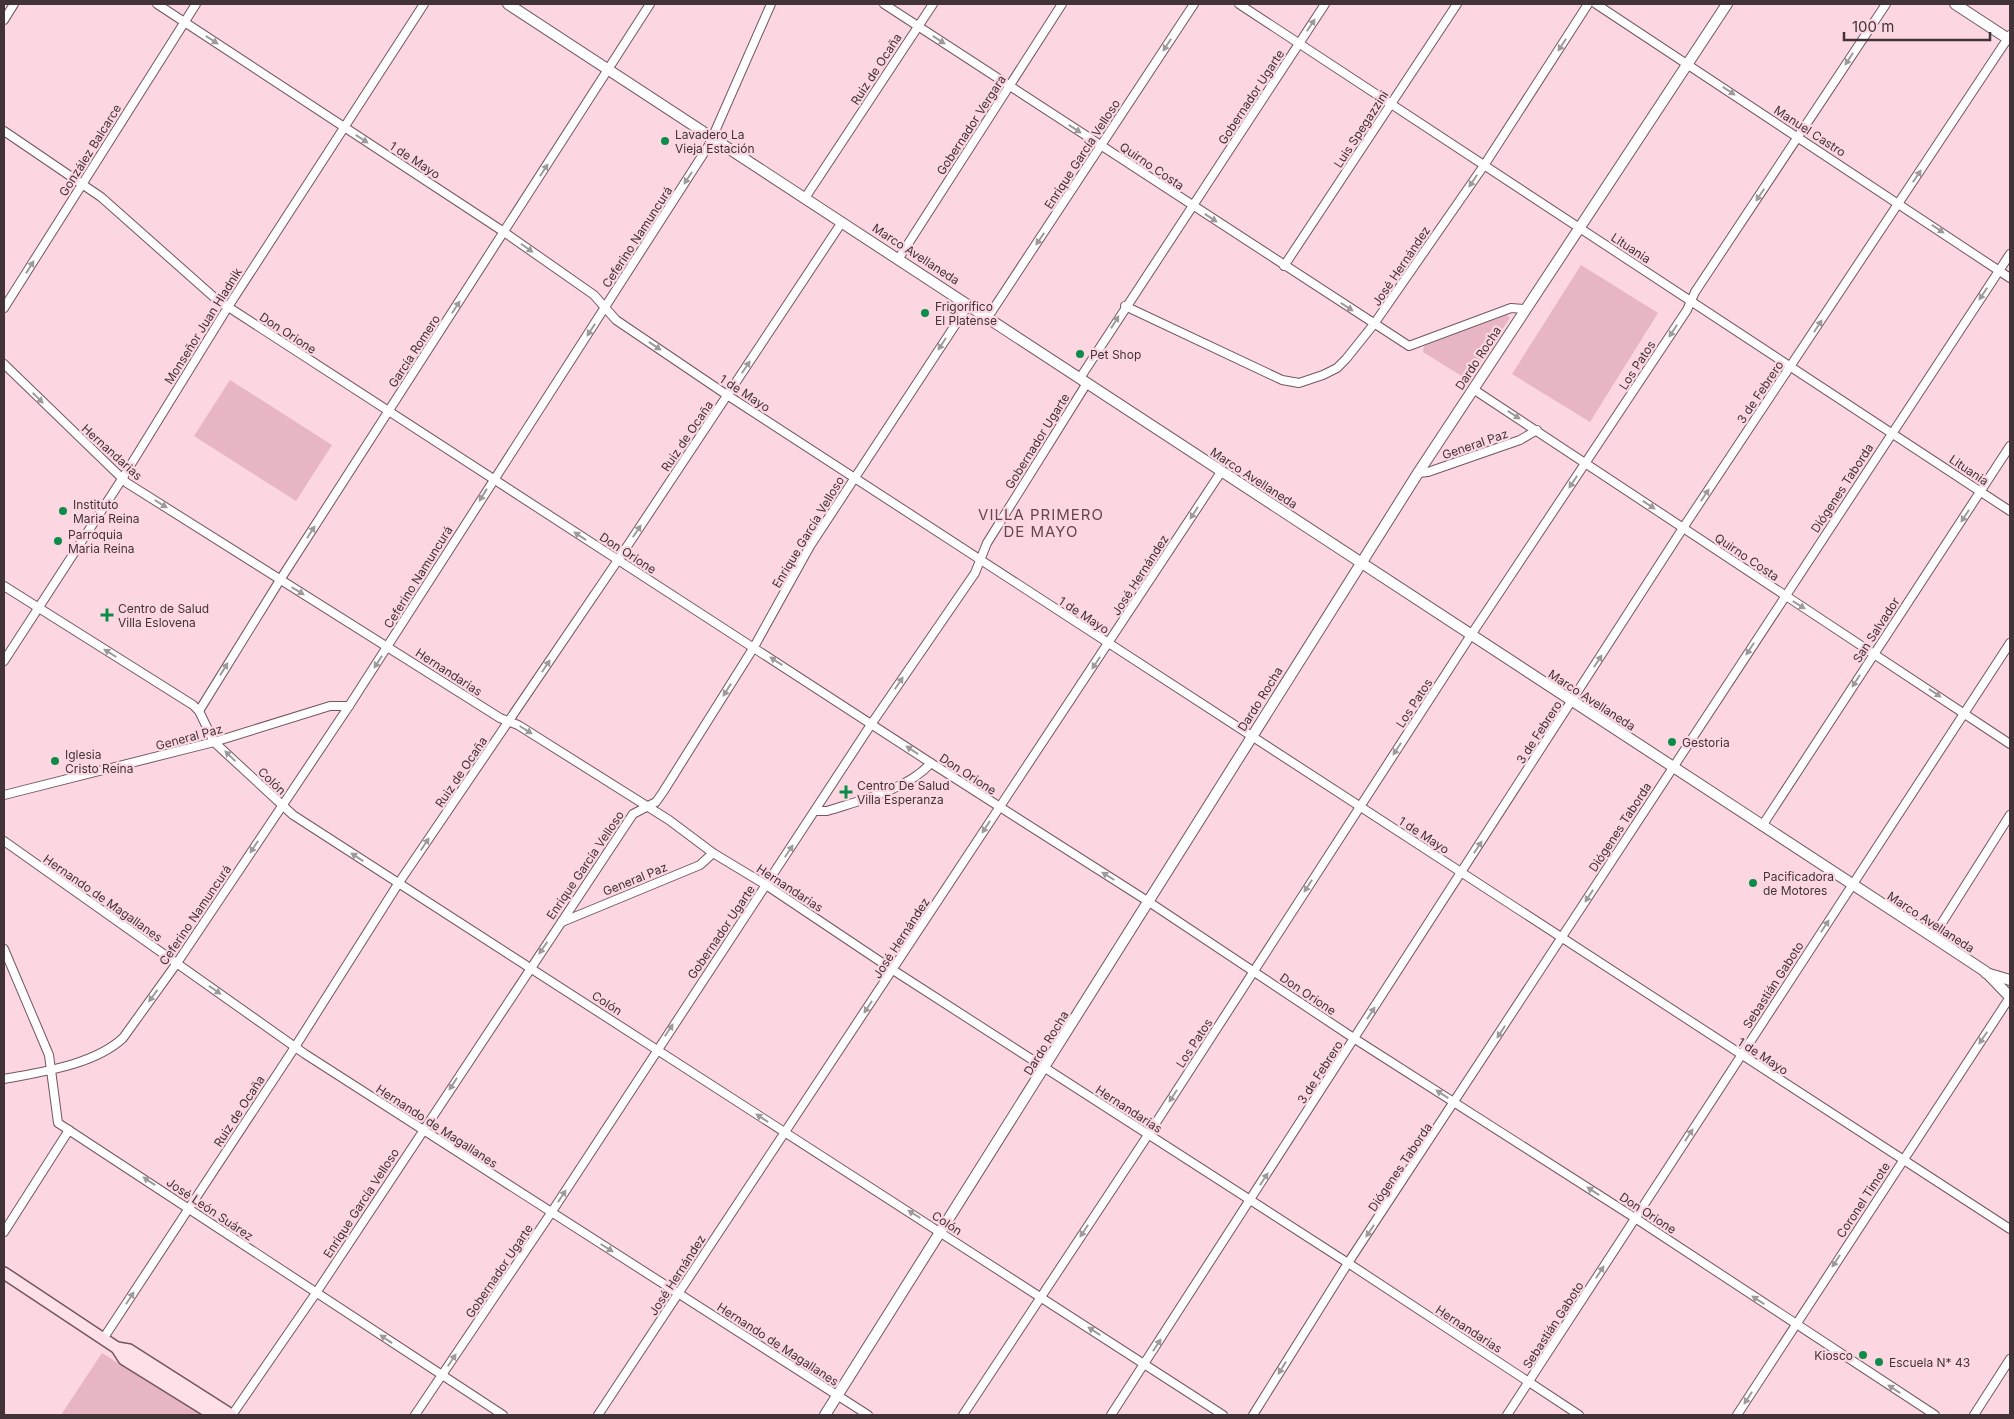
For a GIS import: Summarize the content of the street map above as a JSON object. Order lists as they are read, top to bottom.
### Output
{
  "streets": {
    "street": [
      "Ruiz de Ocaña",
      "Gobernador Ugarte",
      "Gobernador Vergara",
      "Luis Spegazzini",
      "Manuel Castro",
      "González Balcarce",
      "Enrique García Velloso",
      "1 de Mayo",
      "Quirno Costa",
      "Ceferino Namuncurá",
      "Lituania",
      "Marco Avellaneda",
      "José Hernández",
      "Monseñor Juan Hladnik",
      "Don Orione",
      "García Romero",
      "Dardo Rocha",
      "Los Patos",
      "3 de Febrero",
      "General Paz",
      "Hernandarias",
      "Diógenes Taborda",
      "San Salvador",
      "Colón",
      "Hernando de Magallanes",
      "Sebastián Gaboto",
      "Coronel Timote",
      "José León Suárez"
    ]
  },
  "crossings": [
    ["Ruiz de Ocaña", "1 de Mayo"],
    ["Ruiz de Ocaña", "Quirno Costa"],
    ["Ruiz de Ocaña", "Marco Avellaneda"],
    ["Ruiz de Ocaña", "Don Orione"],
    ["Ruiz de Ocaña", "Hernandarias"],
    ["Ruiz de Ocaña", "Colón"],
    ["Ruiz de Ocaña", "Hernando de Magallanes"],
    ["Ruiz de Ocaña", "José León Suárez"],
    ["Gobernador Ugarte", "1 de Mayo"],
    ["Gobernador Ugarte", "Quirno Costa"],
    ["Gobernador Ugarte", "Lituania"],
    ["Gobernador Ugarte", "Marco Avellaneda"],
    ["Gobernador Ugarte", "José Hernández"],
    ["Gobernador Ugarte", "Don Orione"],
    ["Gobernador Ugarte", "Hernandarias"],
    ["Gobernador Ugarte", "Colón"],
    ["Gobernador Ugarte", "Hernando de Magallanes"],
    ["Gobernador Ugarte", "José León Suárez"],
    ["Gobernador Vergara", "Quirno Costa"],
    ["Gobernador Vergara", "Marco Avellaneda"],
    ["Luis Spegazzini", "Quirno Costa"],
    ["Luis Spegazzini", "Lituania"],
    ["Manuel Castro", "Dardo Rocha"],
    ["Manuel Castro", "Los Patos"],
    ["Manuel Castro", "3 de Febrero"],
    ["Manuel Castro", "Diógenes Taborda"],
    ["González Balcarce", "1 de Mayo"],
    ["González Balcarce", "Don Orione"],
    ["Enrique García Velloso", "1 de Mayo"],
    ["Enrique García Velloso", "Quirno Costa"],
    ["Enrique García Velloso", "Marco Avellaneda"],
    ["Enrique García Velloso", "Don Orione"],
    ["Enrique García Velloso", "General Paz"],
    ["Enrique García Velloso", "Hernandarias"],
    ["Enrique García Velloso", "Colón"],
    ["Enrique García Velloso", "Hernando de Magallanes"],
    ["Enrique García Velloso", "José León Suárez"],
    ["1 de Mayo", "Ceferino Namuncurá"],
    ["1 de Mayo", "José Hernández"],
    ["1 de Mayo", "Monseñor Juan Hladnik"],
    ["1 de Mayo", "García Romero"],
    ["1 de Mayo", "Dardo Rocha"],
    ["1 de Mayo", "Los Patos"],
    ["1 de Mayo", "3 de Febrero"],
    ["1 de Mayo", "Diógenes Taborda"],
    ["1 de Mayo", "Sebastián Gaboto"],
    ["1 de Mayo", "Coronel Timote"],
    ["Quirno Costa", "José Hernández"],
    ["Quirno Costa", "Dardo Rocha"],
    ["Quirno Costa", "Los Patos"],
    ["Quirno Costa", "3 de Febrero"],
    ["Quirno Costa", "General Paz"],
    ["Quirno Costa", "Diógenes Taborda"],
    ["Quirno Costa", "San Salvador"],
    ["Quirno Costa", "Sebastián Gaboto"],
    ["Ceferino Namuncurá", "Marco Avellaneda"],
    ["Ceferino Namuncurá", "Don Orione"],
    ["Ceferino Namuncurá", "General Paz"],
    ["Ceferino Namuncurá", "Hernandarias"],
    ["Ceferino Namuncurá", "Colón"],
    ["Ceferino Namuncurá", "Hernando de Magallanes"],
    ["Ceferino Namuncurá", "José León Suárez"],
    ["Lituania", "José Hernández"],
    ["Lituania", "Dardo Rocha"],
    ["Lituania", "Los Patos"],
    ["Lituania", "3 de Febrero"],
    ["Lituania", "Diógenes Taborda"],
    ["Lituania", "San Salvador"],
    ["Marco Avellaneda", "José Hernández"],
    ["Marco Avellaneda", "García Romero"],
    ["Marco Avellaneda", "Dardo Rocha"],
    ["Marco Avellaneda", "Los Patos"],
    ["Marco Avellaneda", "3 de Febrero"],
    ["Marco Avellaneda", "Diógenes Taborda"],
    ["Marco Avellaneda", "San Salvador"],
    ["Marco Avellaneda", "Sebastián Gaboto"],
    ["Marco Avellaneda", "Coronel Timote"],
    ["José Hernández", "Don Orione"],
    ["José Hernández", "Hernandarias"],
    ["José Hernández", "Colón"],
    ["José Hernández", "Hernando de Magallanes"],
    ["Monseñor Juan Hladnik", "Don Orione"],
    ["Monseñor Juan Hladnik", "Hernandarias"],
    ["Don Orione", "García Romero"],
    ["Don Orione", "Dardo Rocha"],
    ["Don Orione", "Los Patos"],
    ["Don Orione", "3 de Febrero"],
    ["Don Orione", "Diógenes Taborda"],
    ["Don Orione", "Sebastián Gaboto"],
    ["Don Orione", "Coronel Timote"],
    ["García Romero", "Hernandarias"],
    ["García Romero", "Colón"],
    ["Dardo Rocha", "General Paz"],
    ["Dardo Rocha", "Hernandarias"],
    ["Dardo Rocha", "Colón"],
    ["Dardo Rocha", "Hernando de Magallanes"],
    ["Los Patos", "Hernandarias"],
    ["Los Patos", "Colón"],
    ["3 de Febrero", "Hernandarias"],
    ["3 de Febrero", "Colón"],
    ["General Paz", "Hernandarias"],
    ["General Paz", "Colón"],
    ["Hernandarias", "Diógenes Taborda"],
    ["Hernandarias", "Sebastián Gaboto"]
  ],
  "one_way": [
    "Ruiz de Ocaña",
    "Gobernador Ugarte",
    "Manuel Castro",
    "González Balcarce",
    "Enrique García Velloso",
    "Quirno Costa",
    "Ceferino Namuncurá",
    "José Hernández",
    "Don Orione",
    "García Romero",
    "Los Patos",
    "3 de Febrero",
    "Diógenes Taborda",
    "San Salvador",
    "Colón",
    "Sebastián Gaboto",
    "Coronel Timote",
    "José León Suárez"
  ],
  "districts": ["VILLA PRIMERO DE MAYO"],
  "places": {
    "other": [
      "Lavadero La Vieja Estación",
      "Frigorífico El Platense",
      "Pet Shop",
      "Instituto Maria Reina",
      "Parroquia Maria Reina",
      "Gestoria",
      "Iglesia Cristo Reina",
      "Pacificadora de Motores",
      "Kiosco",
      "Escuela N* 43"
    ],
    "health": ["Centro de Salud Villa Eslovena", "Centro De Salud Villa Esperanza"]
  },
  "scale_bar": "100 m"
}
